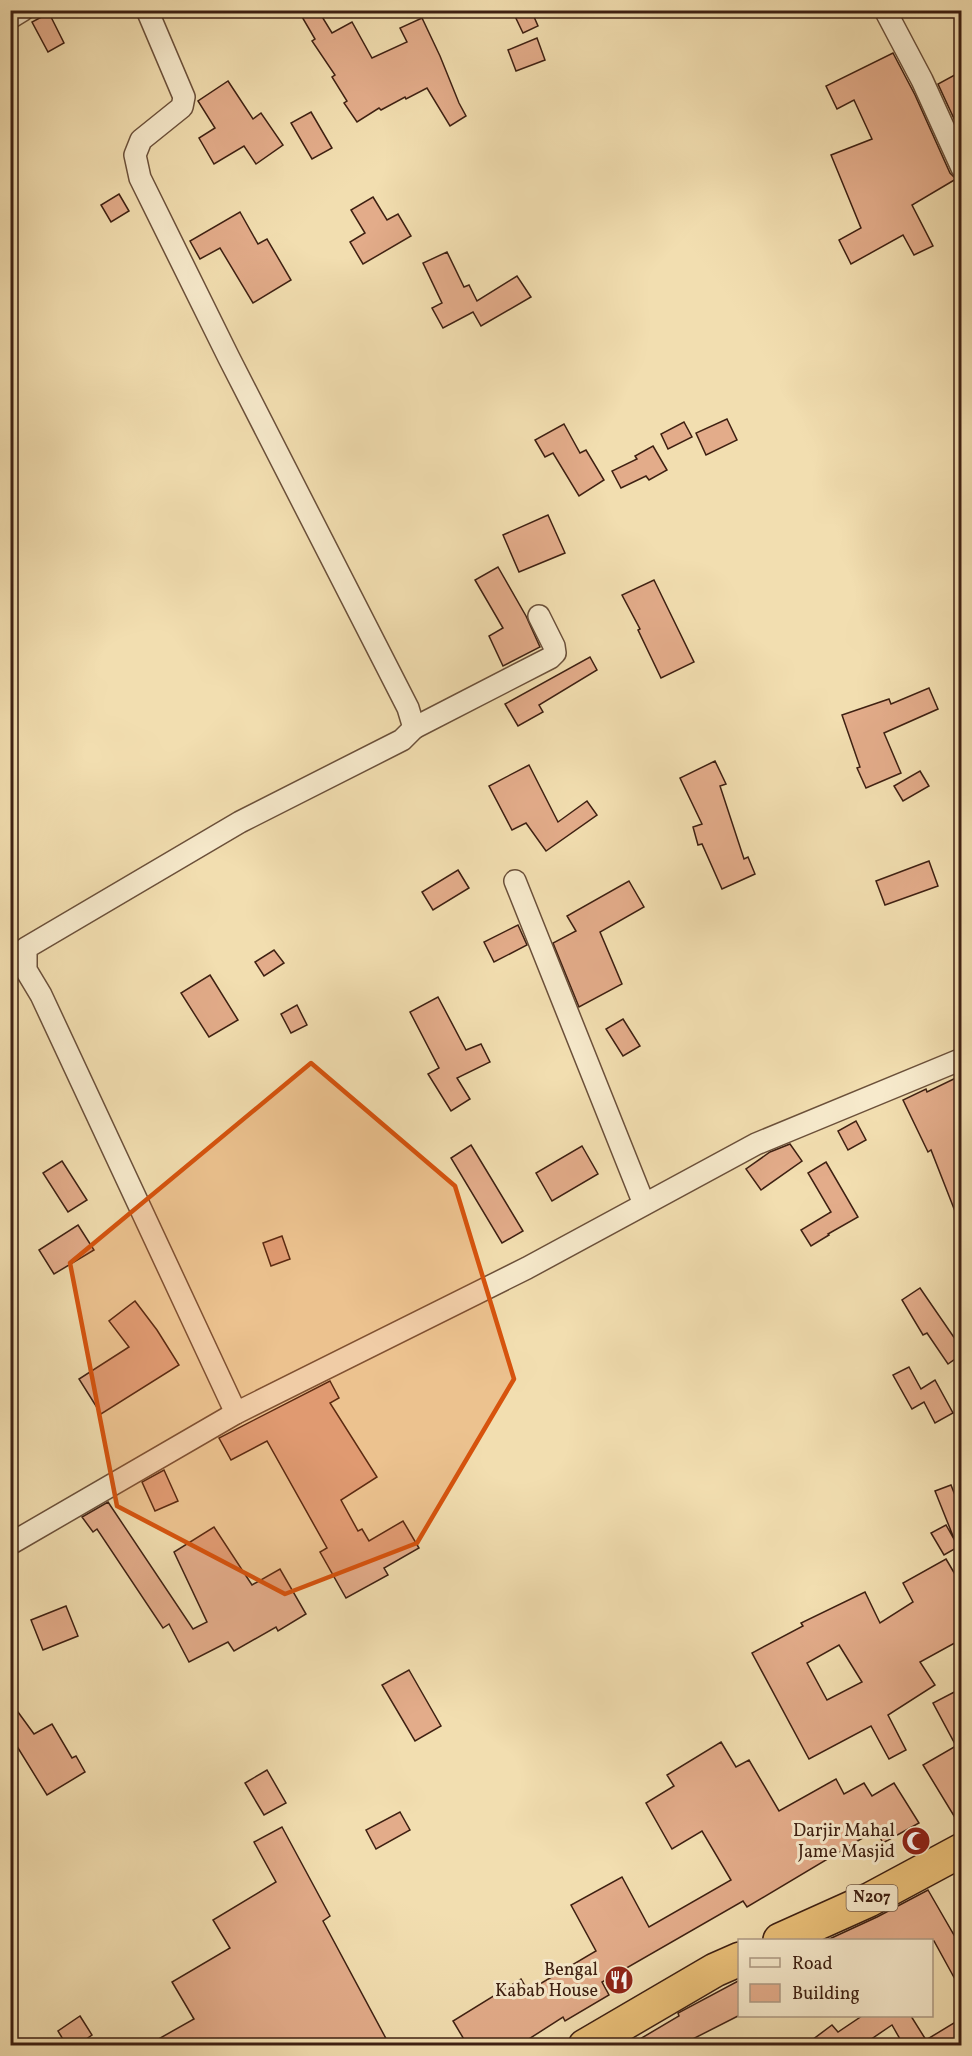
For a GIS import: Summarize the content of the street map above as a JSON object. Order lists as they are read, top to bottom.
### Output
{
  "streets": {
    "highway": ["N207"]
  },
  "places": {
    "mosque": ["Darjir Mahal Jame Masjid"],
    "restaurant": ["Bengal Kabab House"]
  },
  "legend": ["Road", "Building"]
}
